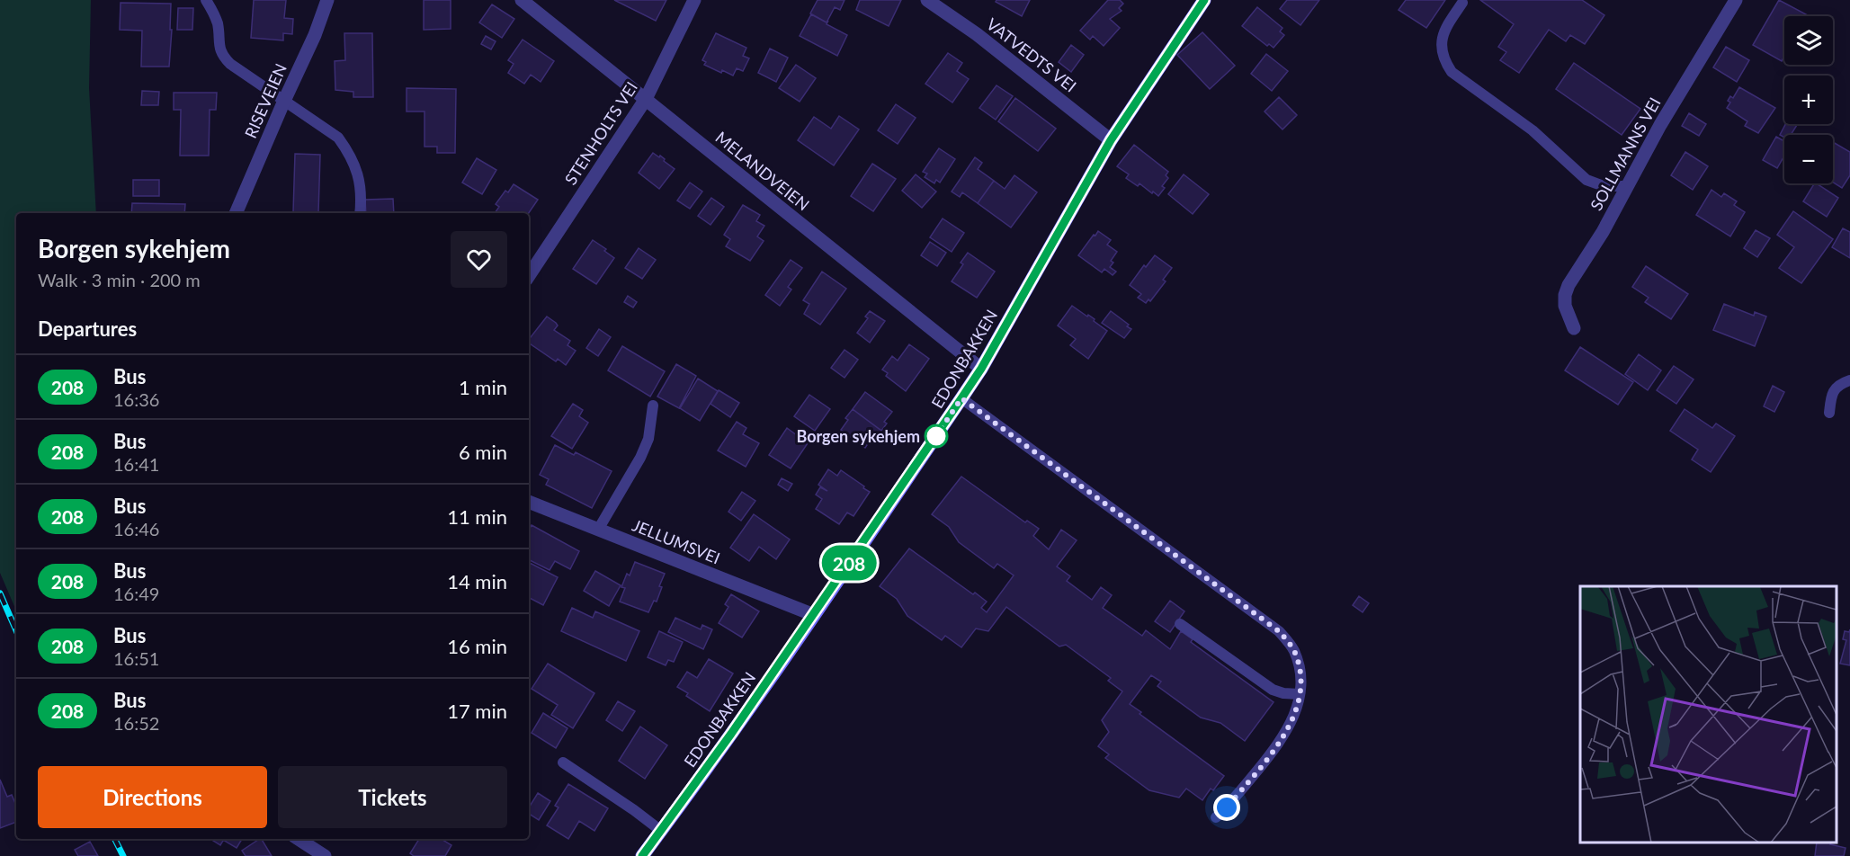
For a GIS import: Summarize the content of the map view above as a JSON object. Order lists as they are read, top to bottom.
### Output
{
  "streets": {
    "street": [
      "VATVEDTS VEI",
      "RISEVEIEN",
      "STENHOLTS VEI",
      "SOLLMANNS VEI",
      "MELANDVEIEN",
      "EDONBAKKEN",
      "JELLUMSVEI"
    ]
  },
  "crossings": [
    ["VATVEDTS VEI", "EDONBAKKEN"],
    ["STENHOLTS VEI", "MELANDVEIEN"],
    ["MELANDVEIEN", "EDONBAKKEN"],
    ["EDONBAKKEN", "JELLUMSVEI"]
  ],
  "places": ["Borgen sykehjem"],
  "lines": ["bus line 208"],
  "page": {
    "on_map": "208",
    "map_buttons": ["+", "−"],
    "heading": [
      ["Borgen sykehjem", "Walk · 3 min · 200 m"],
      "Departures"
    ],
    "list": [
      {
        "mark": "208",
        "name": "Bus",
        "note": "16:36",
        "value": "1 min"
      },
      {
        "mark": "208",
        "name": "Bus",
        "note": "16:41",
        "value": "6 min"
      },
      {
        "mark": "208",
        "name": "Bus",
        "note": "16:46",
        "value": "11 min"
      },
      {
        "mark": "208",
        "name": "Bus",
        "note": "16:49",
        "value": "14 min"
      },
      {
        "mark": "208",
        "name": "Bus",
        "note": "16:51",
        "value": "16 min"
      },
      {
        "mark": "208",
        "name": "Bus",
        "note": "16:52",
        "value": "17 min"
      }
    ],
    "buttons": ["Directions", "Tickets"]
  }
}
